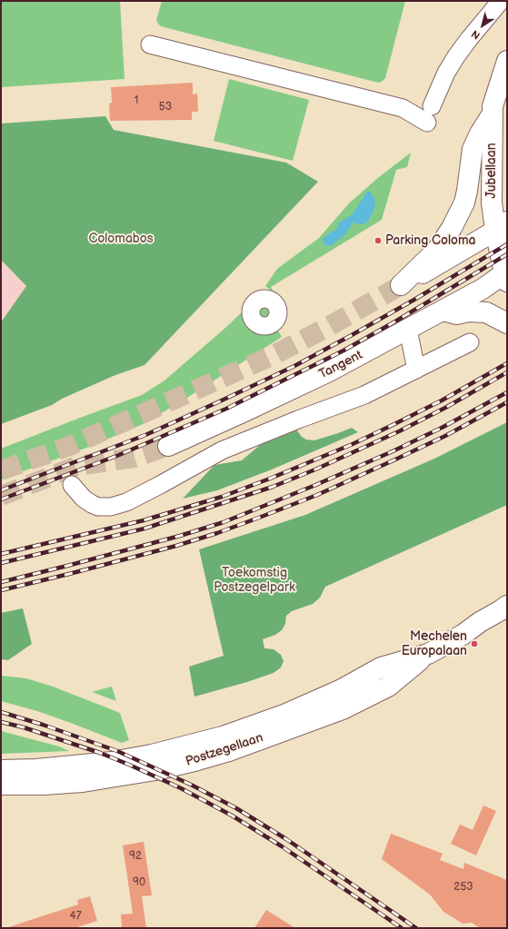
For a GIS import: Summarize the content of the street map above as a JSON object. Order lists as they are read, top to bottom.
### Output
{
  "streets": {
    "main road": ["Jubellaan", "Tangent", "Postzegellaan"]
  },
  "crossings": [
    ["Jubellaan", "Tangent"]
  ],
  "parks": ["Colomabos", "Toekomstig Postzegelpark"],
  "places": ["Parking Coloma", "Mechelen Europalaan"],
  "house_numbers": [
    "1",
    "53",
    "92",
    "90",
    "253",
    "47"
  ],
  "north": "bottom left"
}
